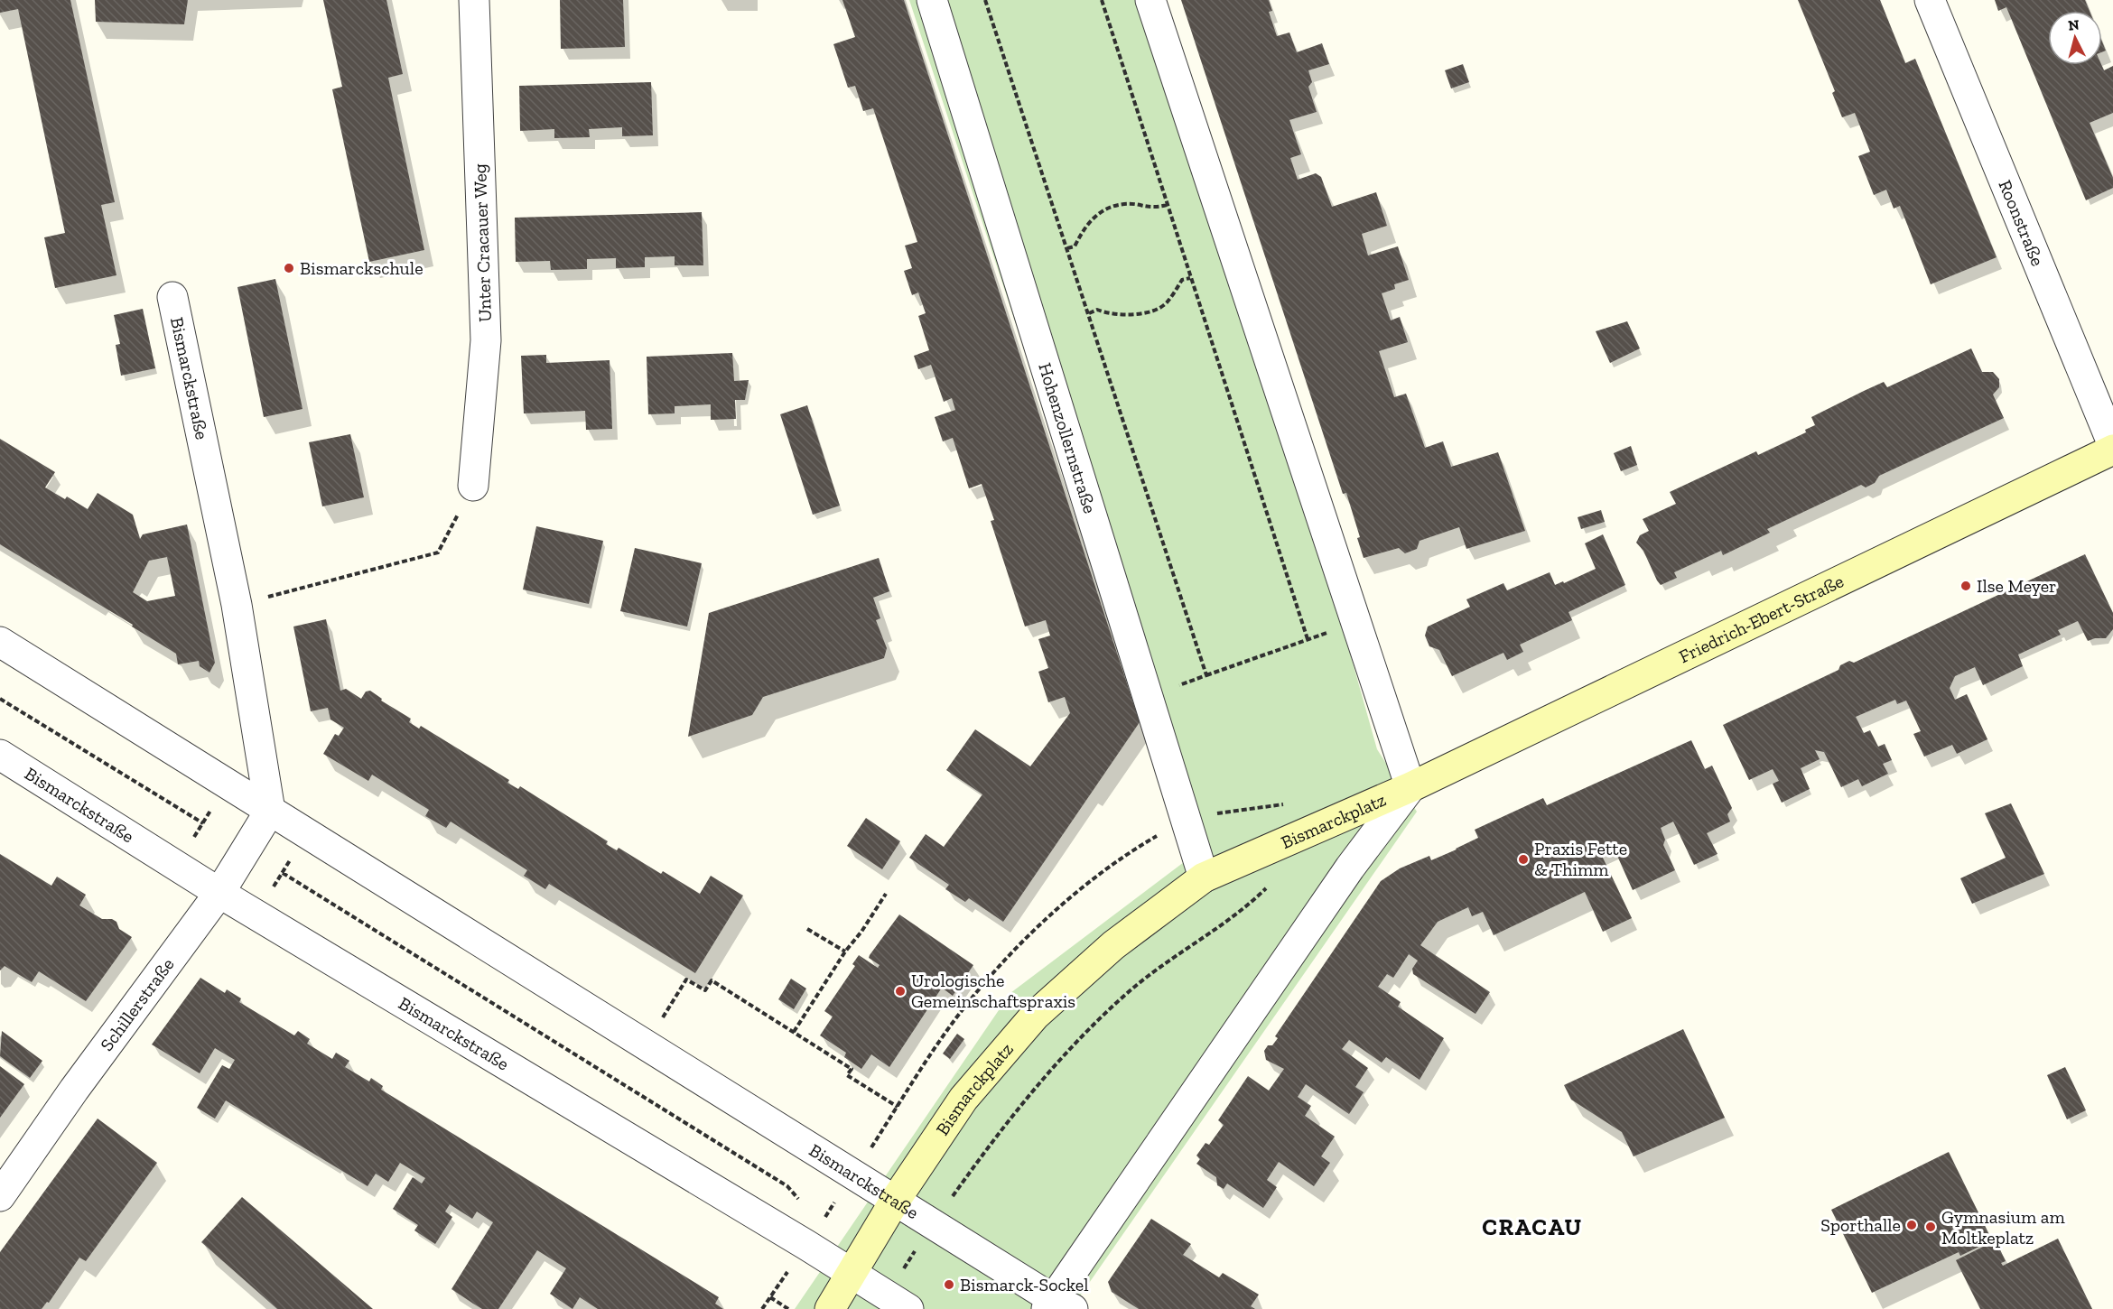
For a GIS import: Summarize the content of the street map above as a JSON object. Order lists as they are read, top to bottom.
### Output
{
  "streets": {
    "street": [
      "Roonstraße",
      "Unter Cracauer Weg",
      "Bismarckstraße",
      "Hohenzollernstraße",
      "Friedrich-Ebert-Straße",
      "Bismarckplatz",
      "Schillerstraße"
    ]
  },
  "crossings": [
    ["Bismarckstraße", "Bismarckplatz"],
    ["Bismarckstraße", "Schillerstraße"],
    ["Hohenzollernstraße", "Bismarckplatz"],
    ["Friedrich-Ebert-Straße", "Bismarckplatz"]
  ],
  "districts": ["CRACAU"],
  "places": [
    "Bismarckschule",
    "Ilse Meyer",
    "Praxis Fette & Thimm",
    "Urologische Gemeinschaftspraxis",
    "Sporthalle",
    "Gymnasium am Moltkeplatz",
    "Bismarck-Sockel"
  ],
  "north": "top"
}
